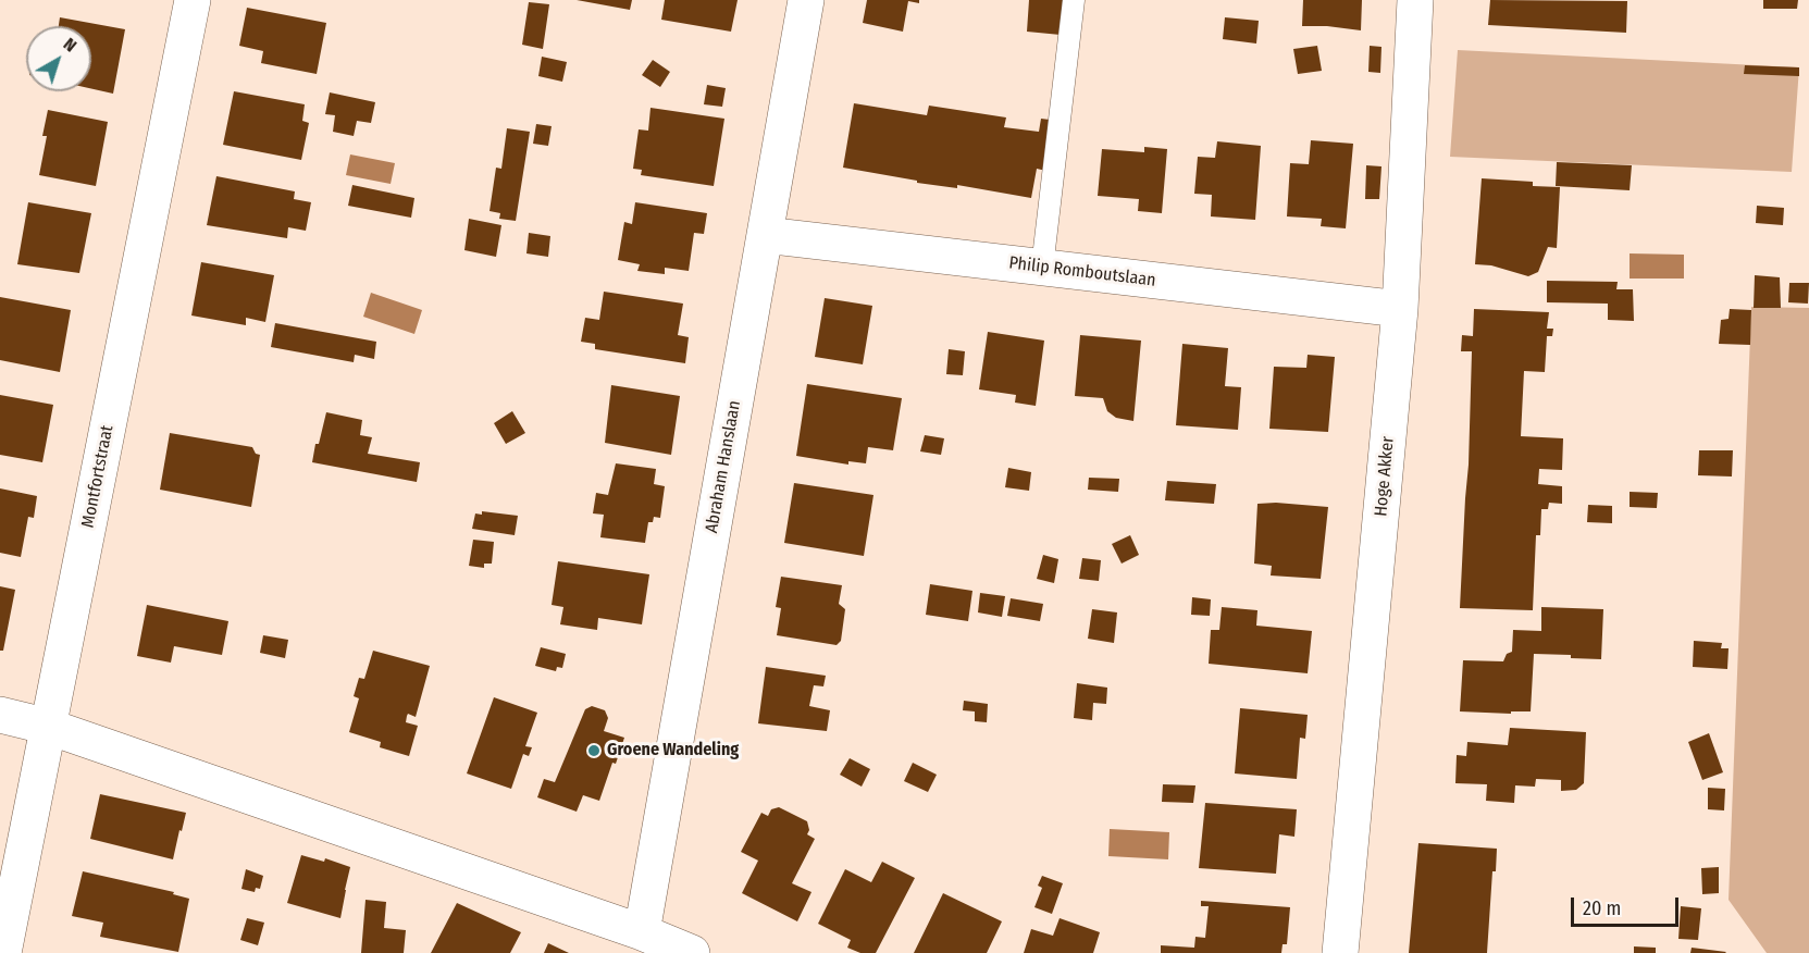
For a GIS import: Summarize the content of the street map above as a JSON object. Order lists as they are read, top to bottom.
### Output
{
  "streets": {
    "street": [
      "Philip Romboutslaan",
      "Abraham Hanslaan",
      "Montfortstraat",
      "Hoge Akker"
    ]
  },
  "crossings": [
    ["Philip Romboutslaan", "Abraham Hanslaan"],
    ["Philip Romboutslaan", "Hoge Akker"]
  ],
  "places": ["Groene Wandeling"],
  "scale_bar": "20 m",
  "north": "top right"
}
